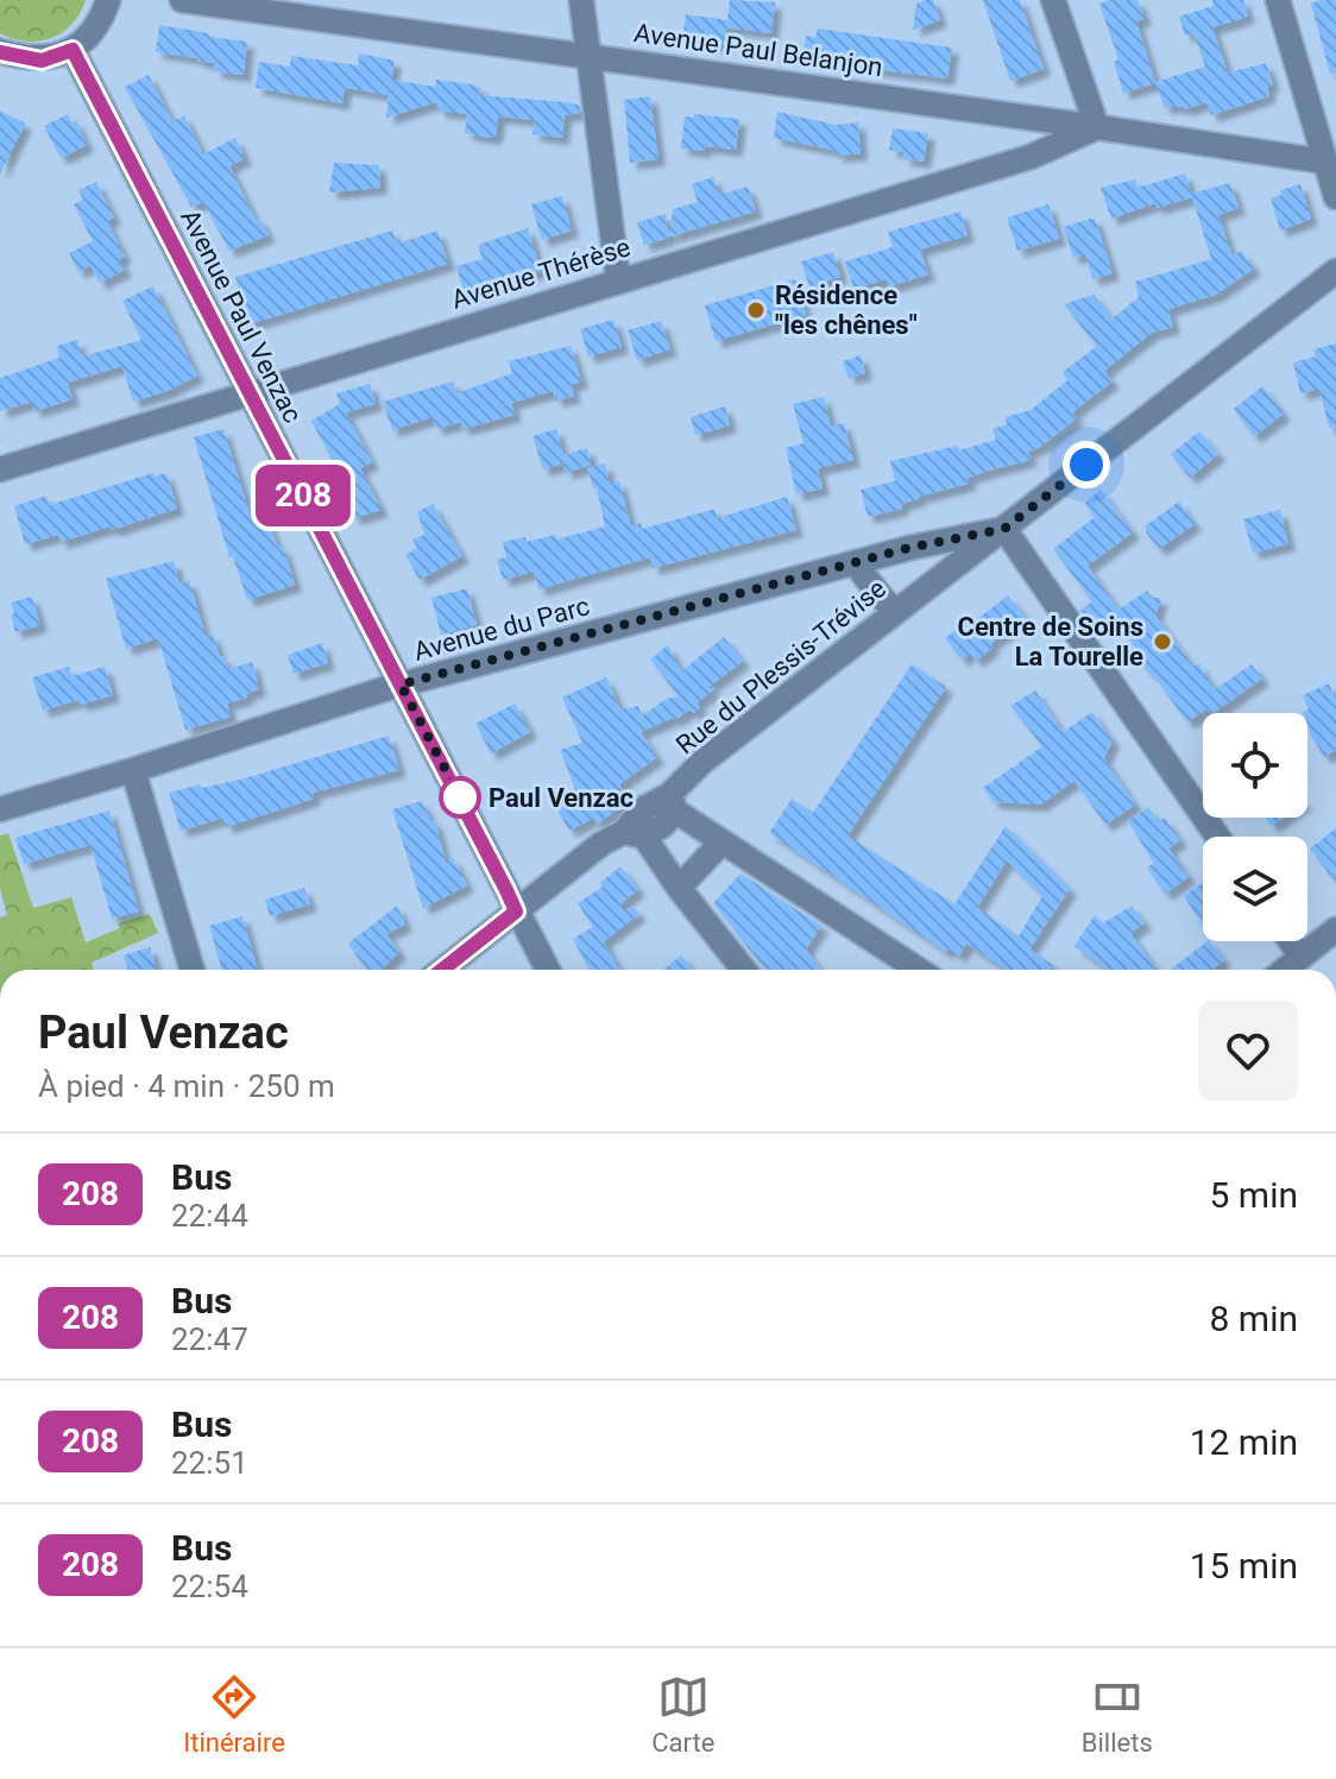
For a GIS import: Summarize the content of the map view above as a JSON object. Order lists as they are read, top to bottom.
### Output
{
  "streets": {
    "street": [
      "Avenue Paul Belanjon",
      "Avenue Thérèse",
      "Avenue Paul Venzac",
      "Avenue du Parc",
      "Rue du Plessis-Trévise"
    ]
  },
  "crossings": [
    ["Avenue Paul Belanjon", "Avenue Thérèse"],
    ["Avenue Thérèse", "Avenue Paul Venzac"],
    ["Avenue Paul Venzac", "Avenue du Parc"],
    ["Avenue Paul Venzac", "Rue du Plessis-Trévise"],
    ["Avenue du Parc", "Rue du Plessis-Trévise"]
  ],
  "places": ["Résidence \"les chênes\"", "Centre de Soins La Tourelle", "Paul Venzac"],
  "lines": ["bus line 208"],
  "page": {
    "on_map": "208",
    "heading": ["Paul Venzac", "À pied · 4 min · 250 m"],
    "list": [
      {
        "mark": "208",
        "name": "Bus",
        "note": "22:44",
        "value": "5 min"
      },
      {
        "mark": "208",
        "name": "Bus",
        "note": "22:47",
        "value": "8 min"
      },
      {
        "mark": "208",
        "name": "Bus",
        "note": "22:51",
        "value": "12 min"
      },
      {
        "mark": "208",
        "name": "Bus",
        "note": "22:54",
        "value": "15 min"
      }
    ],
    "tabs": ["Itinéraire", "Carte", "Billets"]
  }
}
